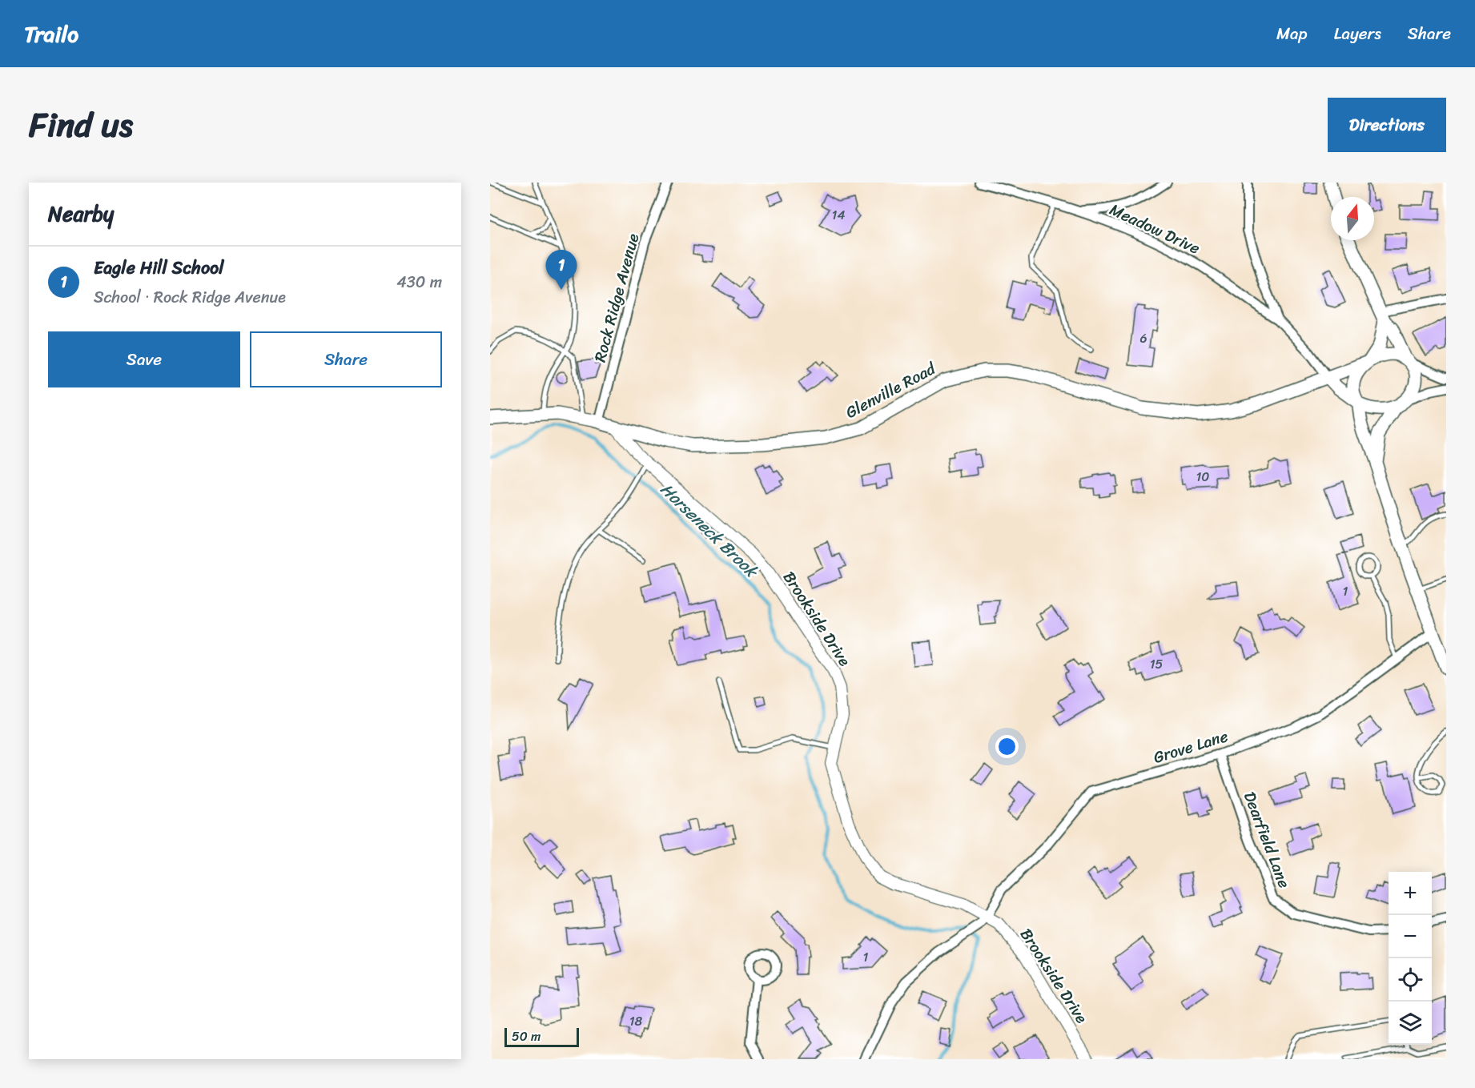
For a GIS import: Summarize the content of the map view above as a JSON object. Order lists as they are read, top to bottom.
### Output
{
  "streets": {
    "main road": ["Glenville Road"],
    "street": [
      "Meadow Drive",
      "Rock Ridge Avenue",
      "Brookside Drive",
      "Grove Lane",
      "Dearfield Lane"
    ]
  },
  "crossings": [
    ["Rock Ridge Avenue", "Glenville Road"],
    ["Glenville Road", "Brookside Drive"],
    ["Brookside Drive", "Grove Lane"],
    ["Grove Lane", "Dearfield Lane"]
  ],
  "water": ["Horseneck Brook"],
  "house_numbers": [
    "14",
    "6",
    "10",
    "1",
    "15",
    "1",
    "18"
  ],
  "scale_bar": "50 m",
  "north": "top",
  "page": {
    "header": "Trailo",
    "nav": ["Map", "Layers", "Share"],
    "title": "Find us",
    "buttons": [
      "Directions",
      ["Save", "Share"]
    ],
    "heading": "Nearby",
    "list": [
      {
        "mark": "1",
        "name": "Eagle Hill School",
        "note": "School · Rock Ridge Avenue",
        "value": "430 m"
      }
    ],
    "pins": "1",
    "map_buttons": ["+", "−"],
    "scale": "50 m"
  }
}
